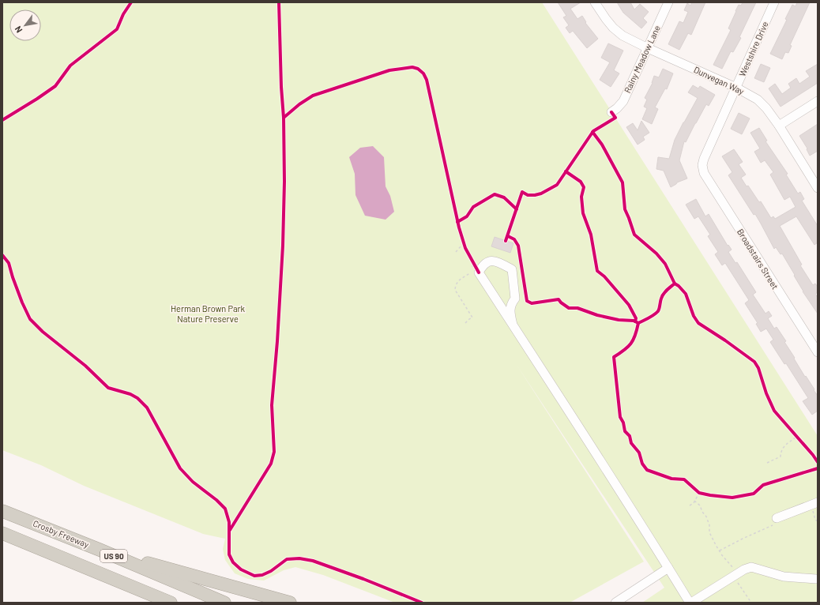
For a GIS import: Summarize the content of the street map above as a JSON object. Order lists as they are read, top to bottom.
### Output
{
  "streets": {
    "highway": ["Crosby Freeway", "US 90"],
    "street": [
      "Westshire Drive",
      "Rainy Meadow Lane",
      "Dunvegan Way",
      "Broadstairs Street"
    ]
  },
  "crossings": [
    ["Westshire Drive", "Dunvegan Way"],
    ["Westshire Drive", "Broadstairs Street"],
    ["Rainy Meadow Lane", "Dunvegan Way"]
  ],
  "parks": ["Herman Brown Park Nature Preserve"],
  "north": "bottom left"
}
